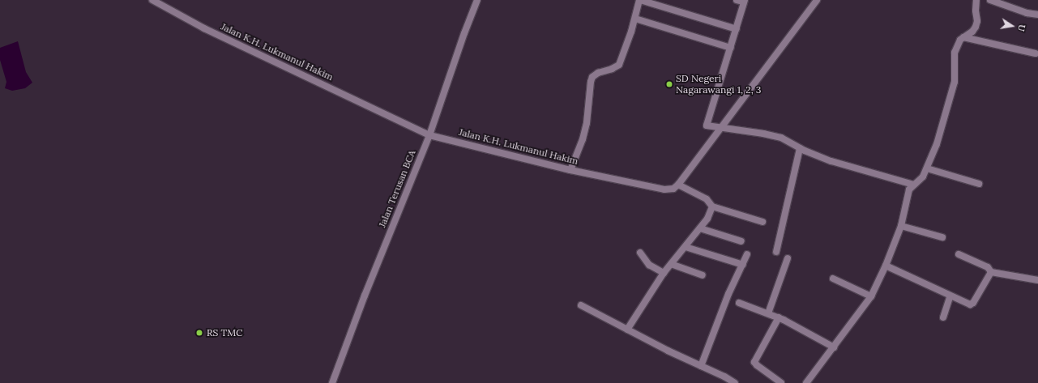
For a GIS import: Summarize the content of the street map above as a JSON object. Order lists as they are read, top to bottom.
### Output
{
  "streets": {
    "street": ["Jalan K.H. Lukmanul Hakim", "Jalan Terusan BCA"]
  },
  "crossings": [
    ["Jalan K.H. Lukmanul Hakim", "Jalan Terusan BCA"]
  ],
  "places": ["SD Negeri Nagarawangi 1, 2, 3", "RS TMC"],
  "north": "right"
}
